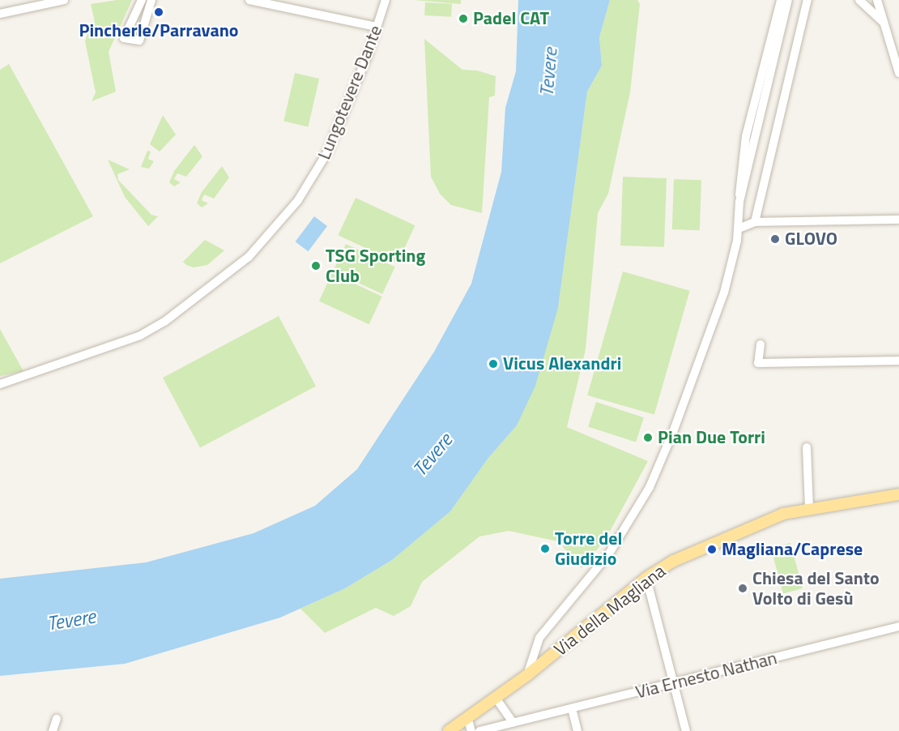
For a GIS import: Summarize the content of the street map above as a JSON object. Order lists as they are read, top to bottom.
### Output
{
  "streets": {
    "main road": ["Via della Magliana"],
    "street": ["Lungotevere Dante", "Via Ernesto Nathan"]
  },
  "water": ["Tevere"],
  "places": [
    "Pincherle/Parravano",
    "Padel CAT",
    "GLOVO",
    "TSG Sporting Club",
    "Vicus Alexandri",
    "Pian Due Torri",
    "Torre del Giudizio",
    "Magliana/Caprese",
    "Chiesa del Santo Volto di Gesù"
  ]
}
